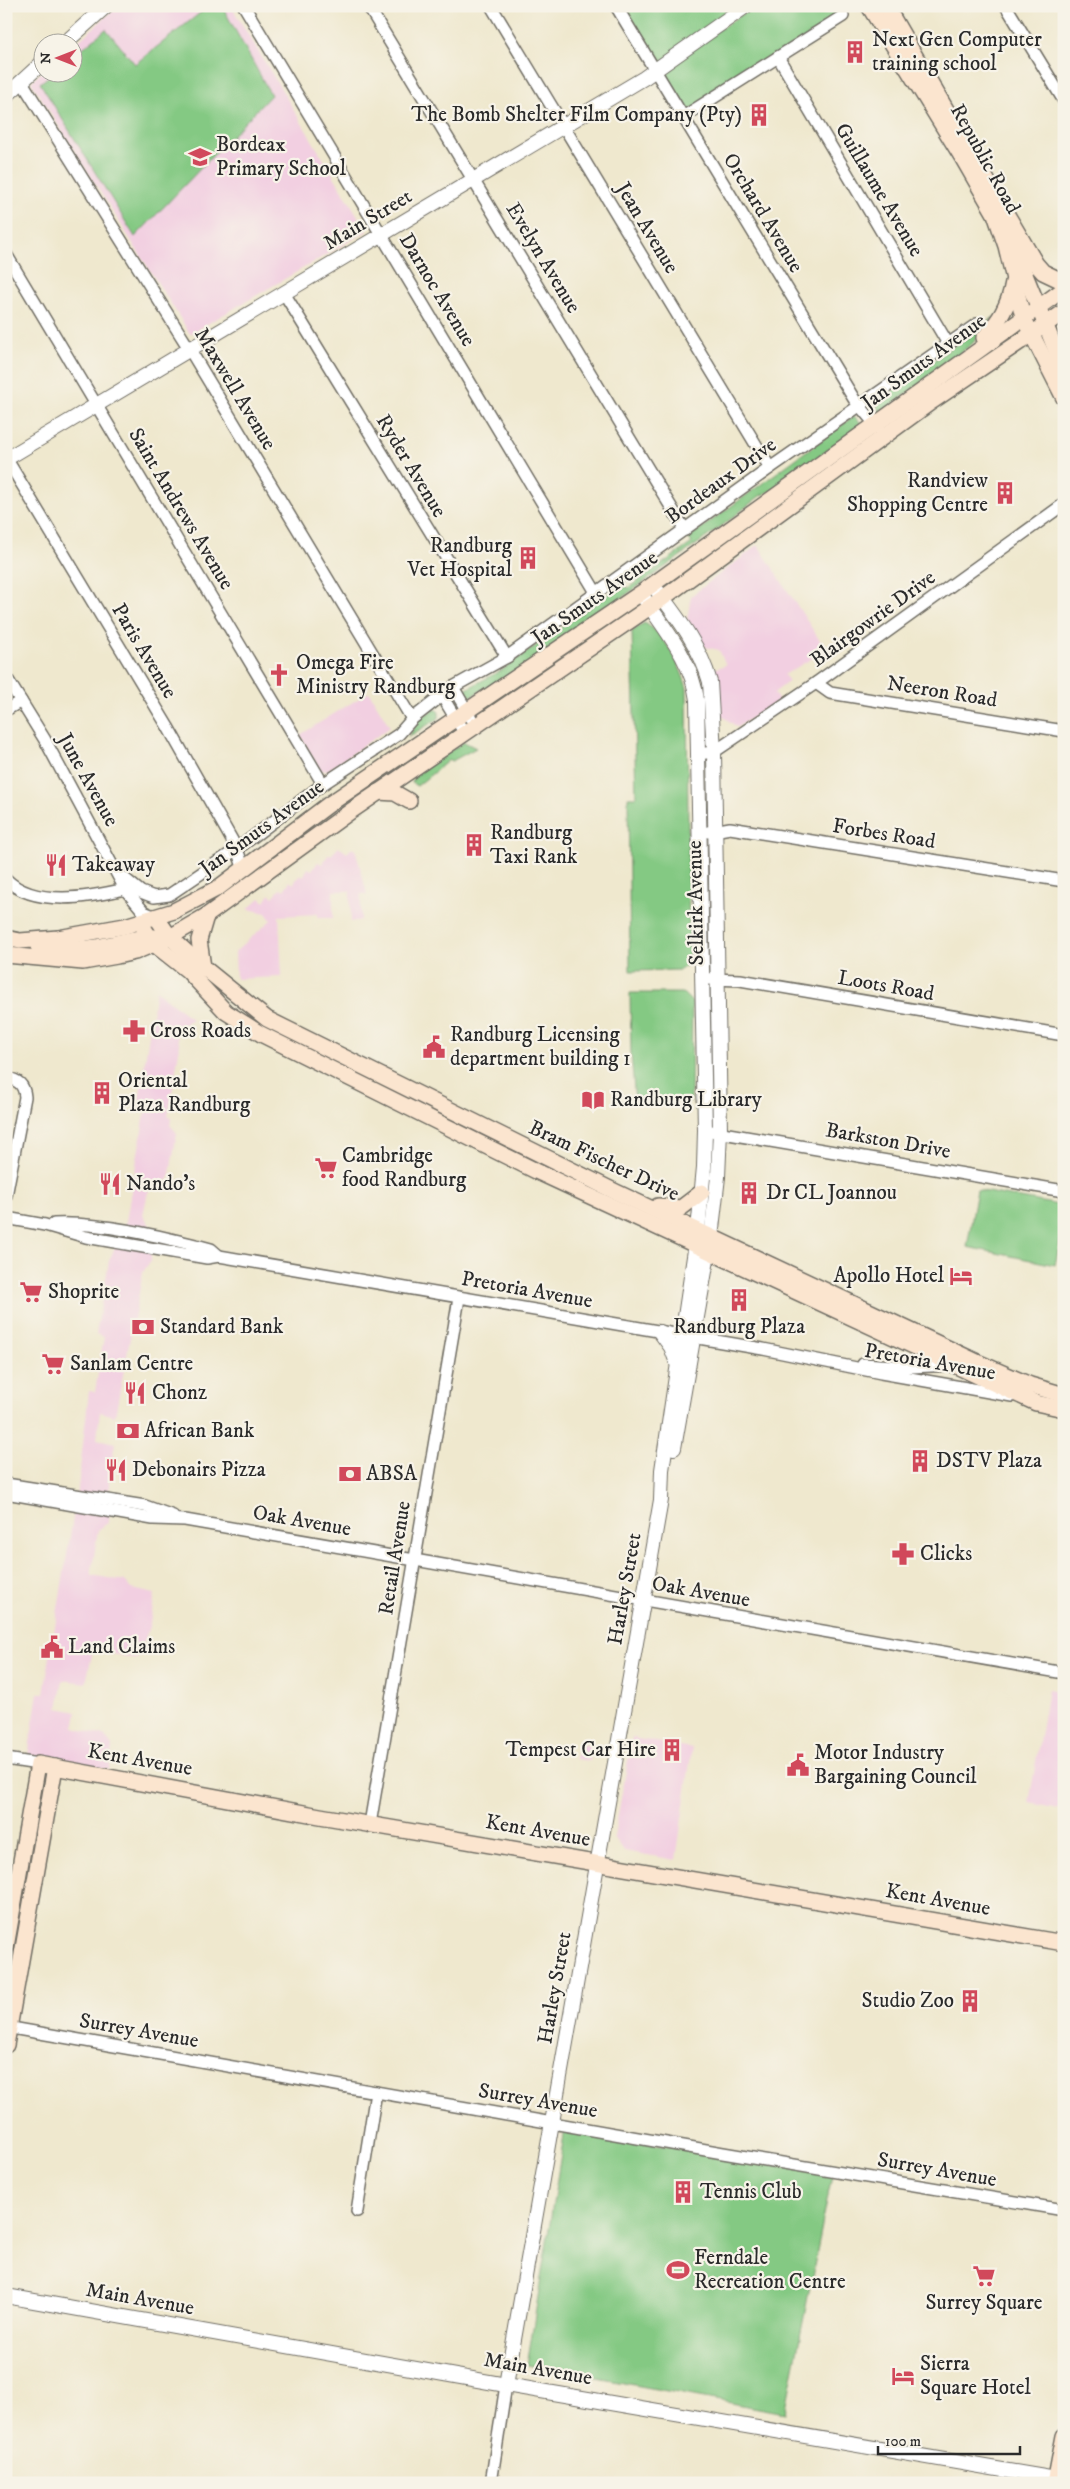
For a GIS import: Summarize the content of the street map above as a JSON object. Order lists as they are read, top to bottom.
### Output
{
  "streets": {
    "main road": [
      "Republic Road",
      "Jan Smuts Avenue",
      "Bram Fischer Drive",
      "Kent Avenue"
    ],
    "street": [
      "Guillaume Avenue",
      "Orchard Avenue",
      "Main Street",
      "Jean Avenue",
      "Evelyn Avenue",
      "Darnoc Avenue",
      "Maxwell Avenue",
      "Ryder Avenue",
      "Bordeaux Drive",
      "Saint Andrews Avenue",
      "Blairgowrie Drive",
      "Paris Avenue",
      "Neeron Road",
      "June Avenue",
      "Forbes Road",
      "Selkirk Avenue",
      "Loots Road",
      "Barkston Drive",
      "Pretoria Avenue",
      "Oak Avenue",
      "Retail Avenue",
      "Harley Street",
      "Surrey Avenue",
      "Main Avenue"
    ]
  },
  "crossings": [
    ["Republic Road", "Jan Smuts Avenue"],
    ["Guillaume Avenue", "Bordeaux Drive"],
    ["Orchard Avenue", "Main Street"],
    ["Orchard Avenue", "Jan Smuts Avenue"],
    ["Orchard Avenue", "Bordeaux Drive"],
    ["Main Street", "Jean Avenue"],
    ["Main Street", "Evelyn Avenue"],
    ["Main Street", "Darnoc Avenue"],
    ["Main Street", "Maxwell Avenue"],
    ["Main Street", "Ryder Avenue"],
    ["Main Street", "Saint Andrews Avenue"],
    ["Main Street", "Paris Avenue"],
    ["Jean Avenue", "Bordeaux Drive"],
    ["Evelyn Avenue", "Bordeaux Drive"],
    ["Darnoc Avenue", "Bordeaux Drive"],
    ["Jan Smuts Avenue", "Paris Avenue"],
    ["Jan Smuts Avenue", "June Avenue"],
    ["Jan Smuts Avenue", "Selkirk Avenue"],
    ["Jan Smuts Avenue", "Bram Fischer Drive"],
    ["Maxwell Avenue", "Bordeaux Drive"],
    ["Ryder Avenue", "Bordeaux Drive"],
    ["Bordeaux Drive", "Saint Andrews Avenue"],
    ["Bordeaux Drive", "Paris Avenue"],
    ["Bordeaux Drive", "June Avenue"],
    ["Blairgowrie Drive", "Neeron Road"],
    ["Blairgowrie Drive", "Selkirk Avenue"],
    ["June Avenue", "Bram Fischer Drive"],
    ["Forbes Road", "Selkirk Avenue"],
    ["Selkirk Avenue", "Loots Road"],
    ["Selkirk Avenue", "Barkston Drive"],
    ["Selkirk Avenue", "Bram Fischer Drive"],
    ["Selkirk Avenue", "Harley Street"],
    ["Bram Fischer Drive", "Pretoria Avenue"],
    ["Bram Fischer Drive", "Harley Street"],
    ["Pretoria Avenue", "Retail Avenue"],
    ["Pretoria Avenue", "Harley Street"],
    ["Oak Avenue", "Retail Avenue"],
    ["Oak Avenue", "Harley Street"],
    ["Retail Avenue", "Kent Avenue"],
    ["Harley Street", "Kent Avenue"],
    ["Harley Street", "Surrey Avenue"],
    ["Harley Street", "Main Avenue"]
  ],
  "places": {
    "building": [
      "Next Gen Computer training school",
      "The Bomb Shelter Film Company (Pty)",
      "Randview Shopping Centre",
      "Randburg Vet Hospital",
      "Randburg Taxi Rank",
      "Oriental Plaza Randburg",
      "Dr CL Joannou",
      "Randburg Plaza",
      "DSTV Plaza",
      "Tempest Car Hire",
      "Studio Zoo",
      "Tennis Club"
    ],
    "school or university": ["Bordeax Primary School"],
    "church": ["Omega Fire Ministry Randburg"],
    "restaurant": [
      "Takeaway",
      "Nando's",
      "Chonz",
      "Debonairs Pizza"
    ],
    "pharmacy": ["Cross Roads", "Clicks"],
    "public building": ["Randburg Licensing department building 1", "Land Claims", "Motor Industry Bargaining Council"],
    "library": ["Randburg Library"],
    "supermarket": [
      "Cambridge food Randburg",
      "Shoprite",
      "Sanlam Centre",
      "Surrey Square"
    ],
    "hotel": ["Apollo Hotel", "Sierra Square Hotel"],
    "bank": ["Standard Bank", "African Bank", "ABSA"],
    "sports": ["Ferndale Recreation Centre"]
  },
  "scale_bar": "100 m",
  "north": "left"
}
